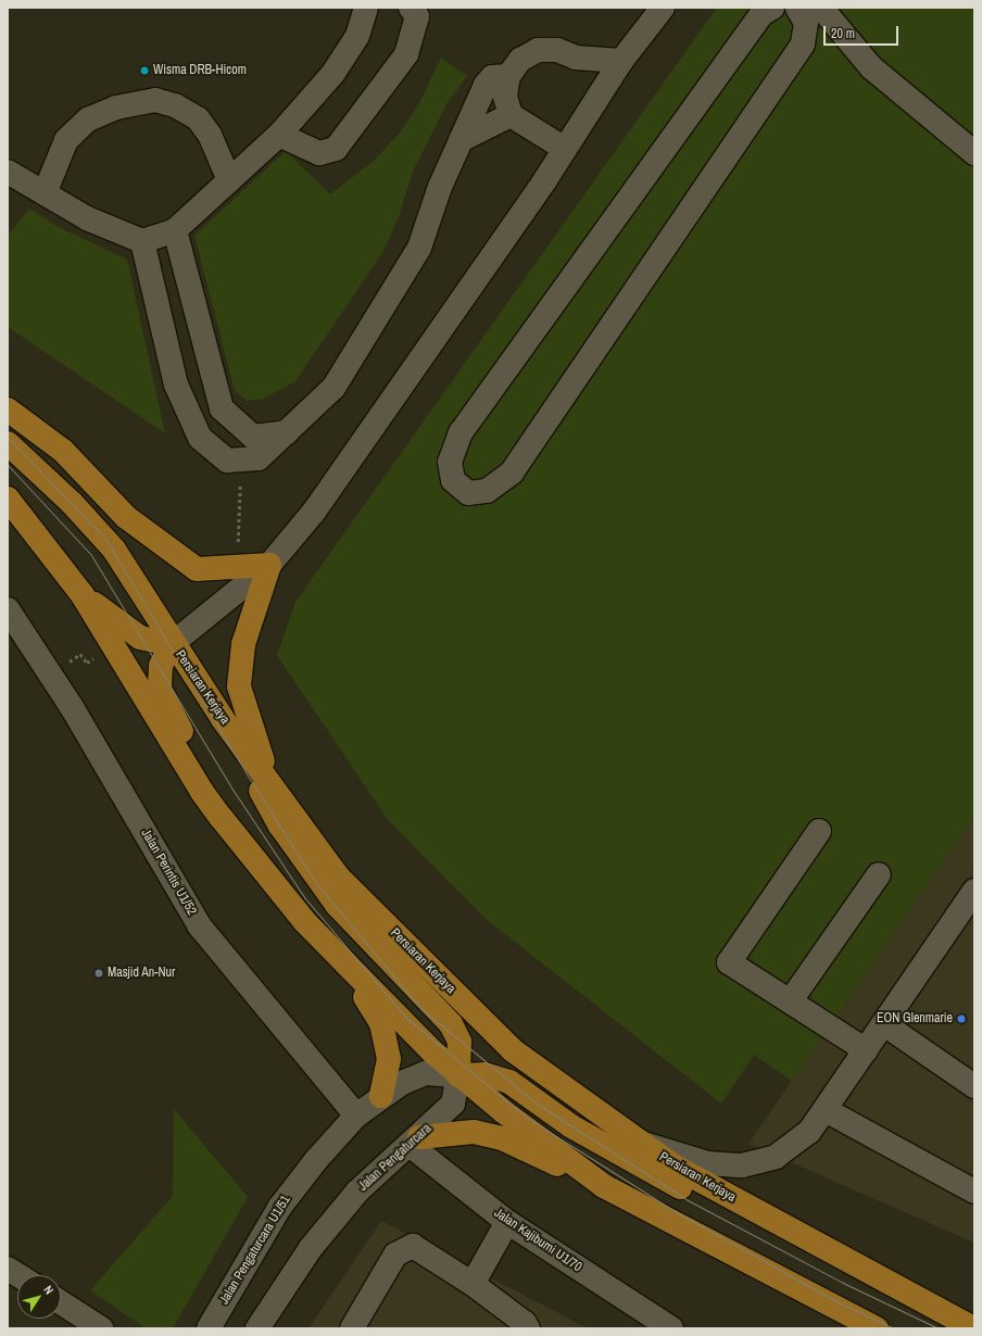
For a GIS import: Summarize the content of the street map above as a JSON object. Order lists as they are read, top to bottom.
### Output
{
  "streets": {
    "main road": ["Persiaran Kerjaya"],
    "street": [
      "Jalan Perintis U1/52",
      "Jalan Pengaturcara",
      "Jalan Kajibumi U1/70",
      "Jalan Pengaturcara U1/51"
    ]
  },
  "crossings": [
    ["Jalan Perintis U1/52", "Jalan Pengaturcara U1/51"],
    ["Jalan Pengaturcara", "Jalan Kajibumi U1/70"]
  ],
  "places": ["Wisma DRB-Hicom", "Masjid An-Nur", "EON Glenmarie"],
  "scale_bar": "20 m",
  "north": "top right"
}
